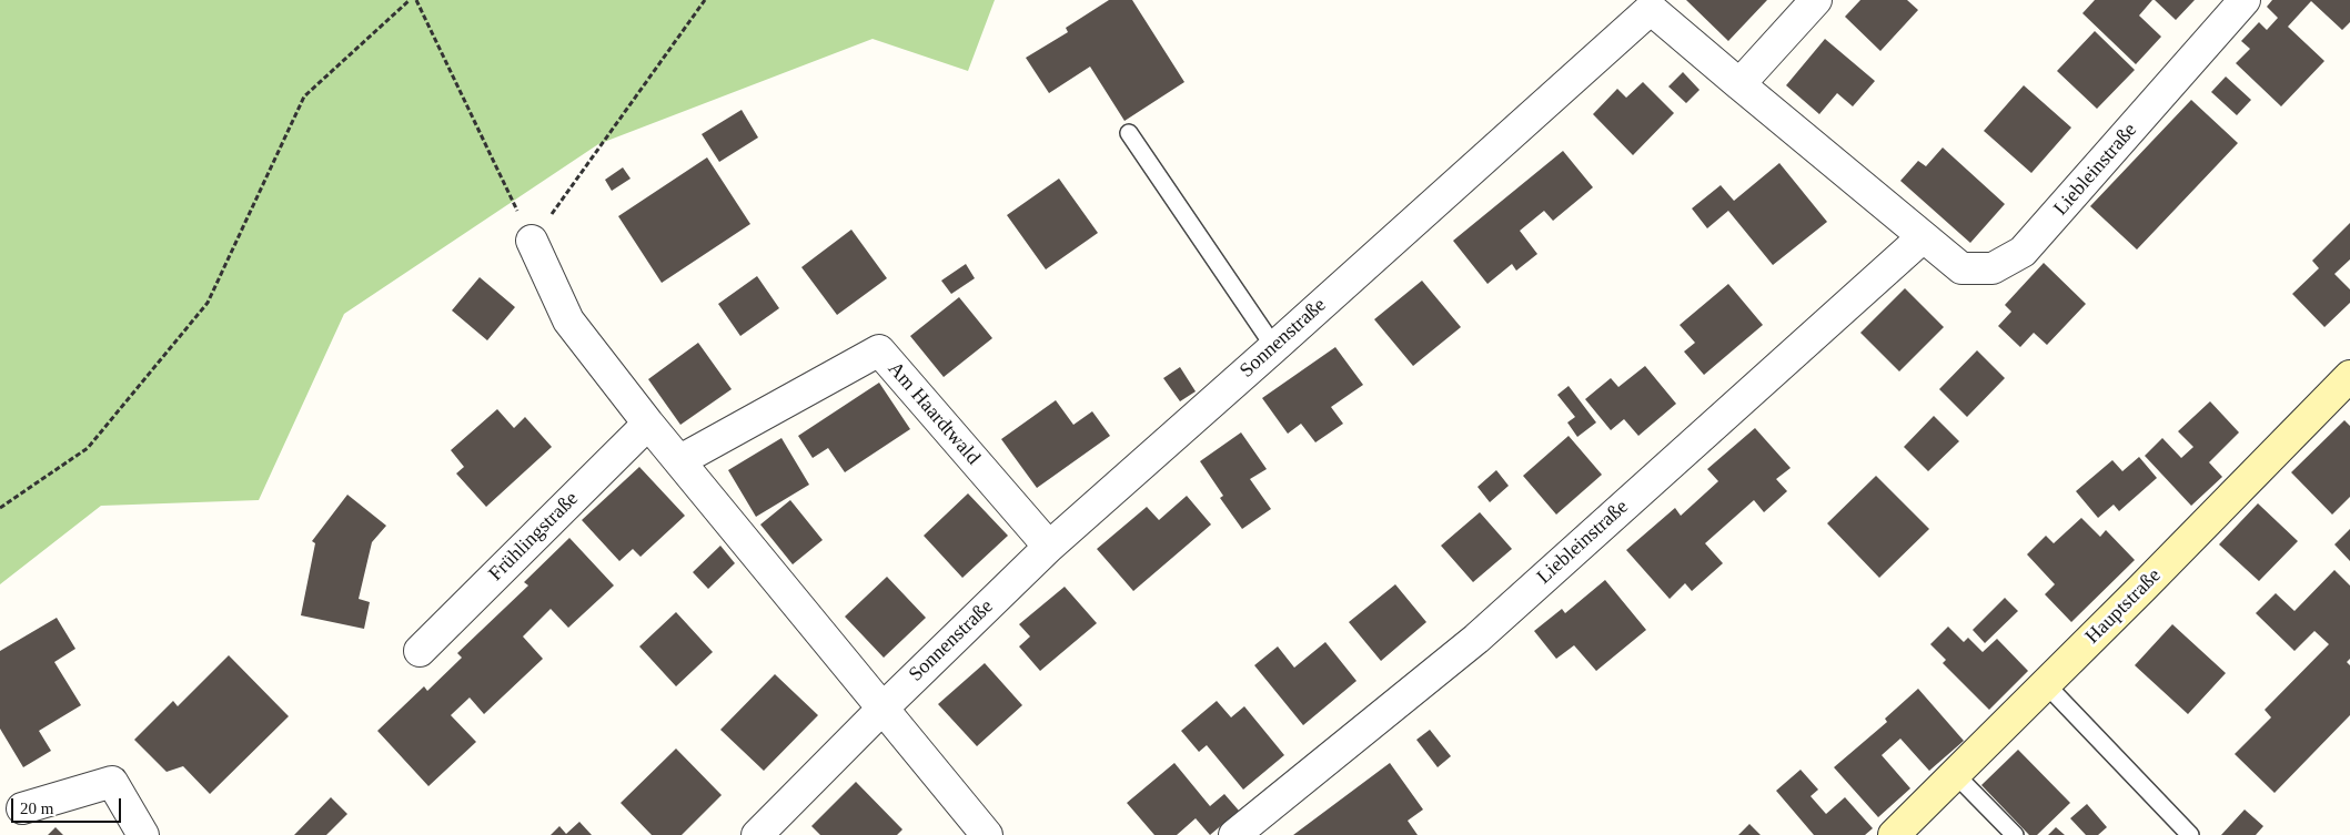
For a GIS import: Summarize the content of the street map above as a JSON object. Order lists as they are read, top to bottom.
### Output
{
  "streets": {
    "street": [
      "Liebleinstraße",
      "Sonnenstraße",
      "Am Haardtwald",
      "Frühlingstraße",
      "Hauptstraße"
    ]
  },
  "crossings": [
    ["Liebleinstraße", "Sonnenstraße"],
    ["Sonnenstraße", "Am Haardtwald"]
  ],
  "scale_bar": "20 m"
}
